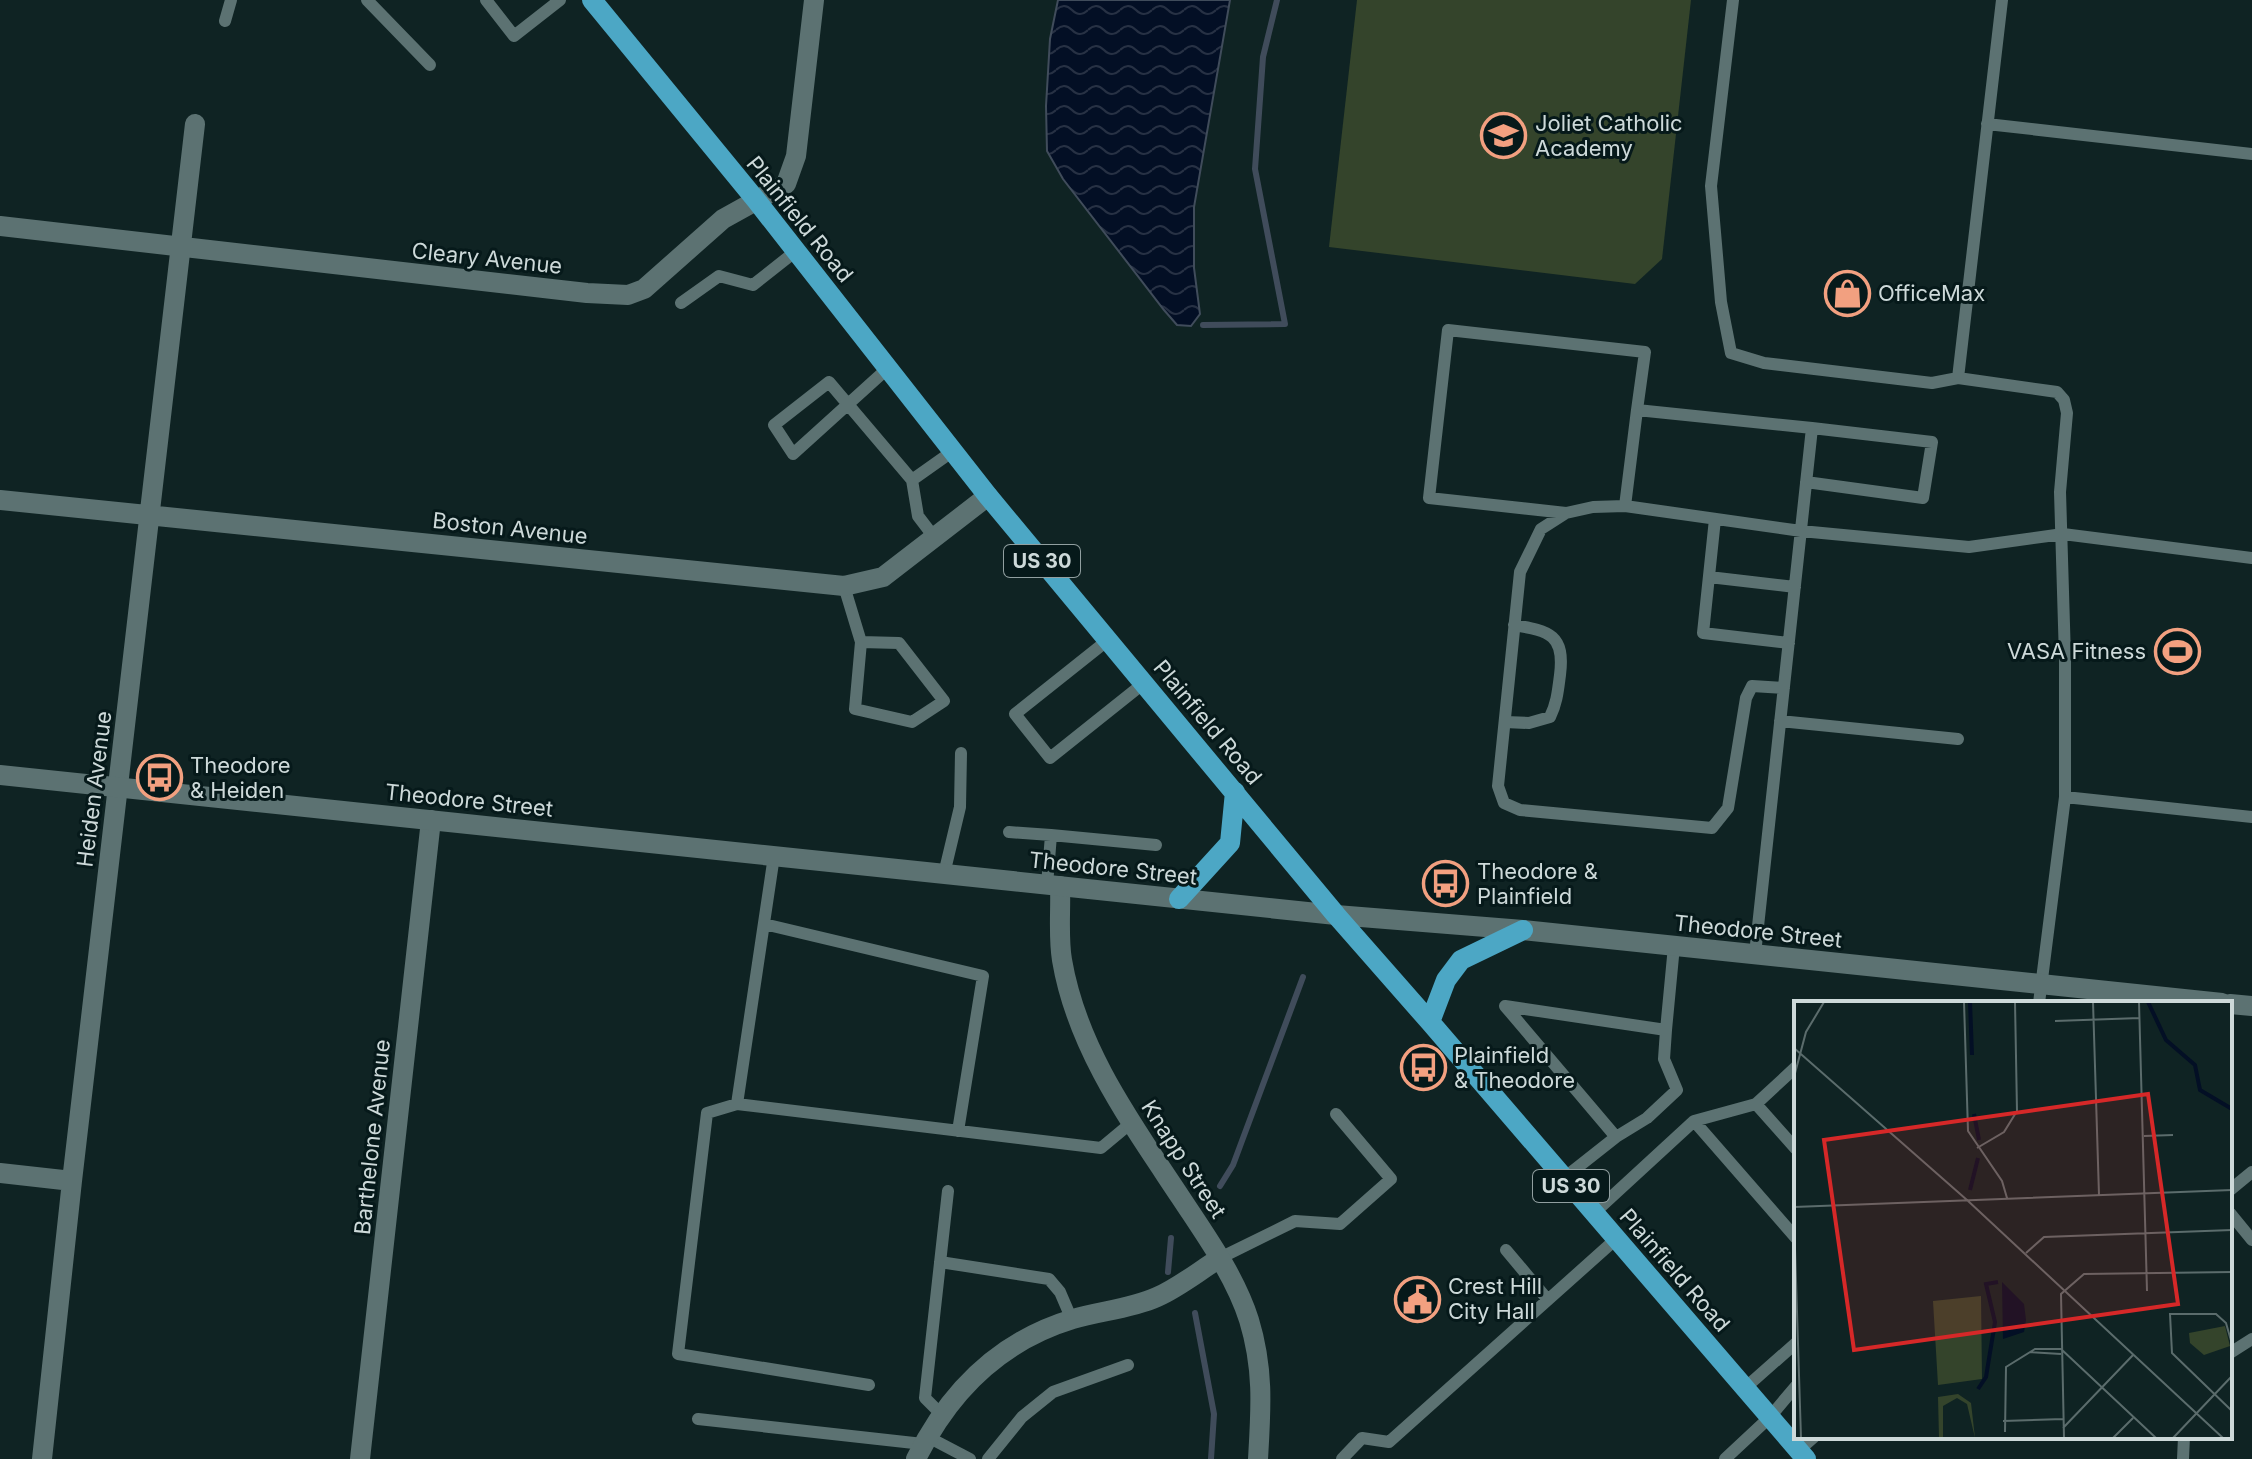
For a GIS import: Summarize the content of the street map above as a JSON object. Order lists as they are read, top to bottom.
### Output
{
  "streets": {
    "main road": ["Plainfield Road", "US 30"],
    "street": [
      "Cleary Avenue",
      "Boston Avenue",
      "Heiden Avenue",
      "Theodore Street",
      "Barthelone Avenue",
      "Knapp Street"
    ]
  },
  "crossings": [
    ["Plainfield Road", "Cleary Avenue"],
    ["Plainfield Road", "Boston Avenue"],
    ["Plainfield Road", "Theodore Street"],
    ["Cleary Avenue", "Heiden Avenue"],
    ["Boston Avenue", "Heiden Avenue"],
    ["Heiden Avenue", "Theodore Street"],
    ["Theodore Street", "Barthelone Avenue"],
    ["Theodore Street", "Knapp Street"]
  ],
  "places": {
    "school or university": ["Joliet Catholic Academy"],
    "shop": ["OfficeMax"],
    "sports": ["VASA Fitness"],
    "bus stop": ["Theodore & Heiden", "Theodore & Plainfield", "Plainfield & Theodore"],
    "public building": ["Crest Hill City Hall"]
  }
}
